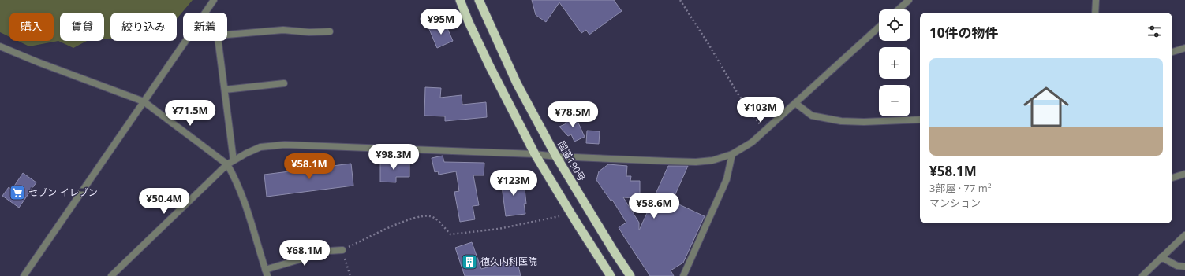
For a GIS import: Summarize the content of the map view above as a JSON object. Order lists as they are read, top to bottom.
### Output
{
  "streets": {
    "highway": ["国道190号"]
  },
  "places": {
    "supermarket": ["セブン-イレブン"],
    "building": ["徳久内科医院"]
  },
  "page": {
    "price": [
      "¥95M",
      "¥103M",
      "¥71.5M",
      "¥78.5M",
      "¥98.3M",
      "¥58.1M",
      "¥123M",
      "¥50.4M",
      "¥58.6M",
      "¥68.1M"
    ],
    "map_buttons": ["+", "−"],
    "chip": [
      "購入",
      "賃貸",
      "絞り込み",
      "新着"
    ],
    "heading": "10件の物件",
    "list": [
      {
        "name": "¥58.1M",
        "note": "3部屋 · 77 m² · マンション"
      }
    ]
  }
}
